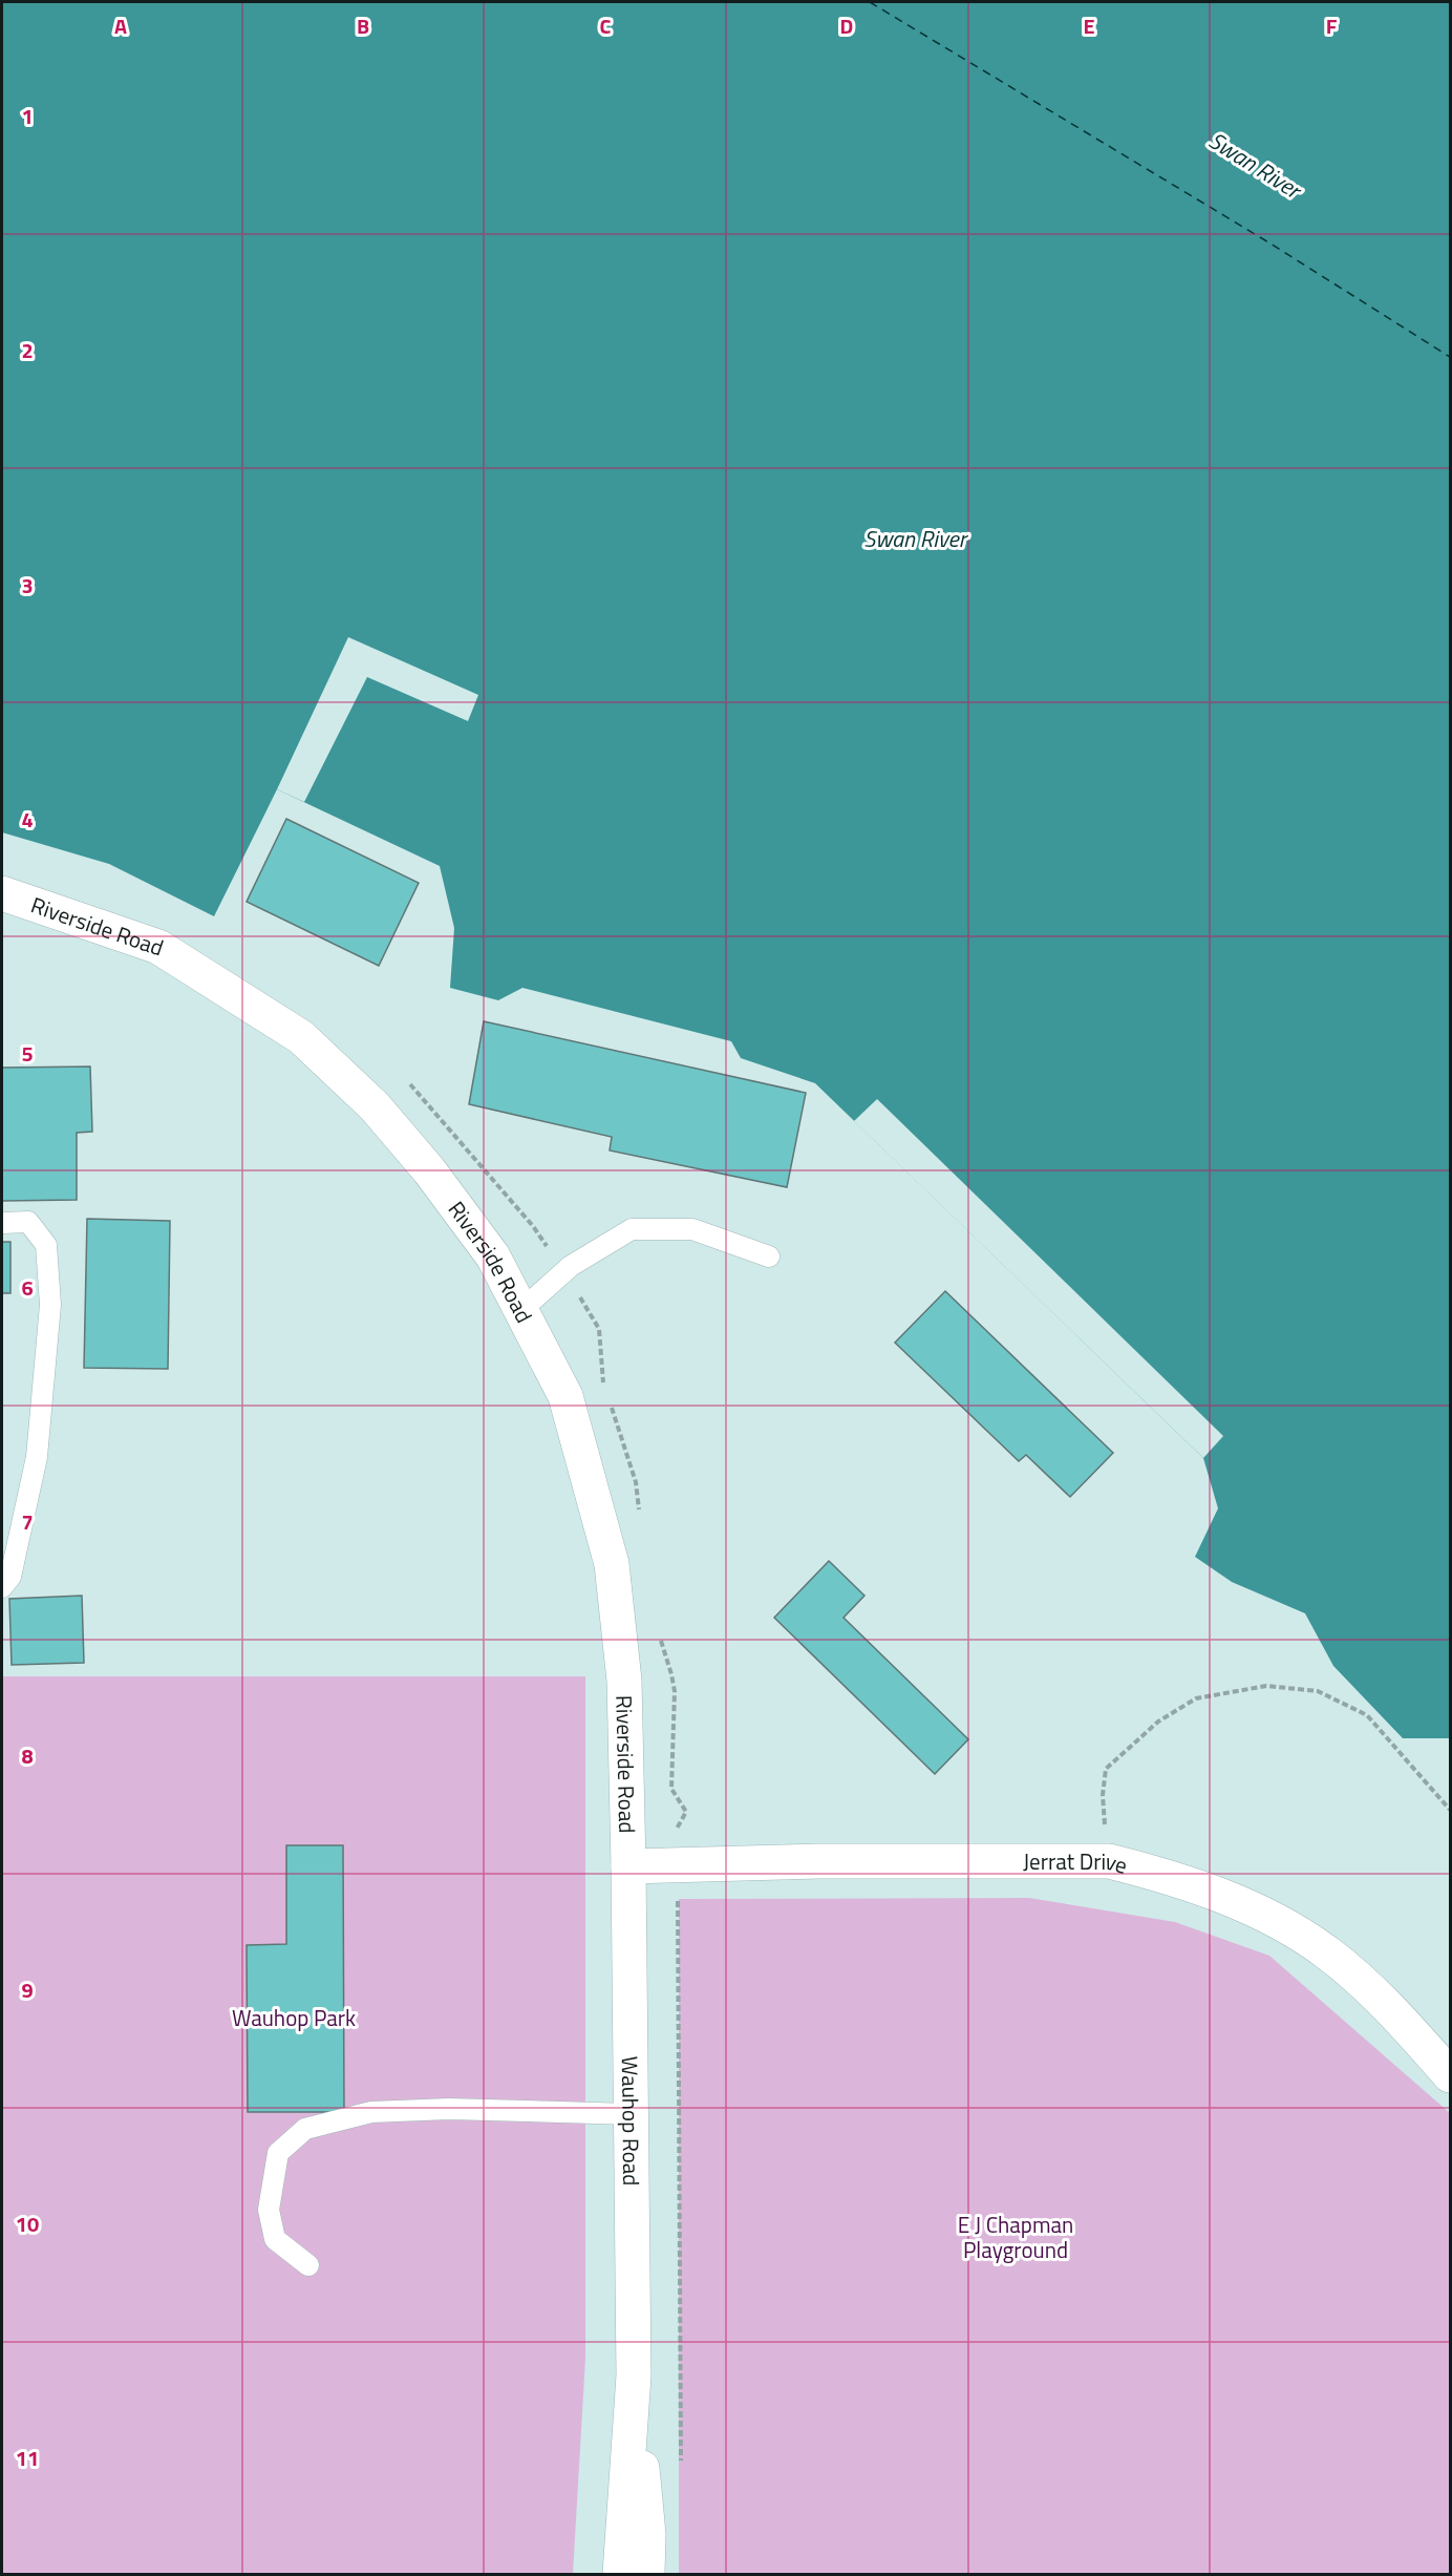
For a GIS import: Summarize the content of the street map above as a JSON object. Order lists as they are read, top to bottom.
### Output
{
  "streets": {
    "street": ["Riverside Road", "Jerrat Drive", "Wauhop Road"]
  },
  "crossings": [
    ["Riverside Road", "Jerrat Drive"],
    ["Riverside Road", "Wauhop Road"],
    ["Jerrat Drive", "Wauhop Road"]
  ],
  "water": ["Swan River"],
  "parks": ["Wauhop Park", "E J Chapman Playground"],
  "grid": {
    "columns": [
      "A",
      "B",
      "C",
      "D",
      "E",
      "F"
    ],
    "rows": [
      "1",
      "2",
      "3",
      "4",
      "5",
      "6",
      "7",
      "8",
      "9",
      "10",
      "11"
    ]
  }
}
